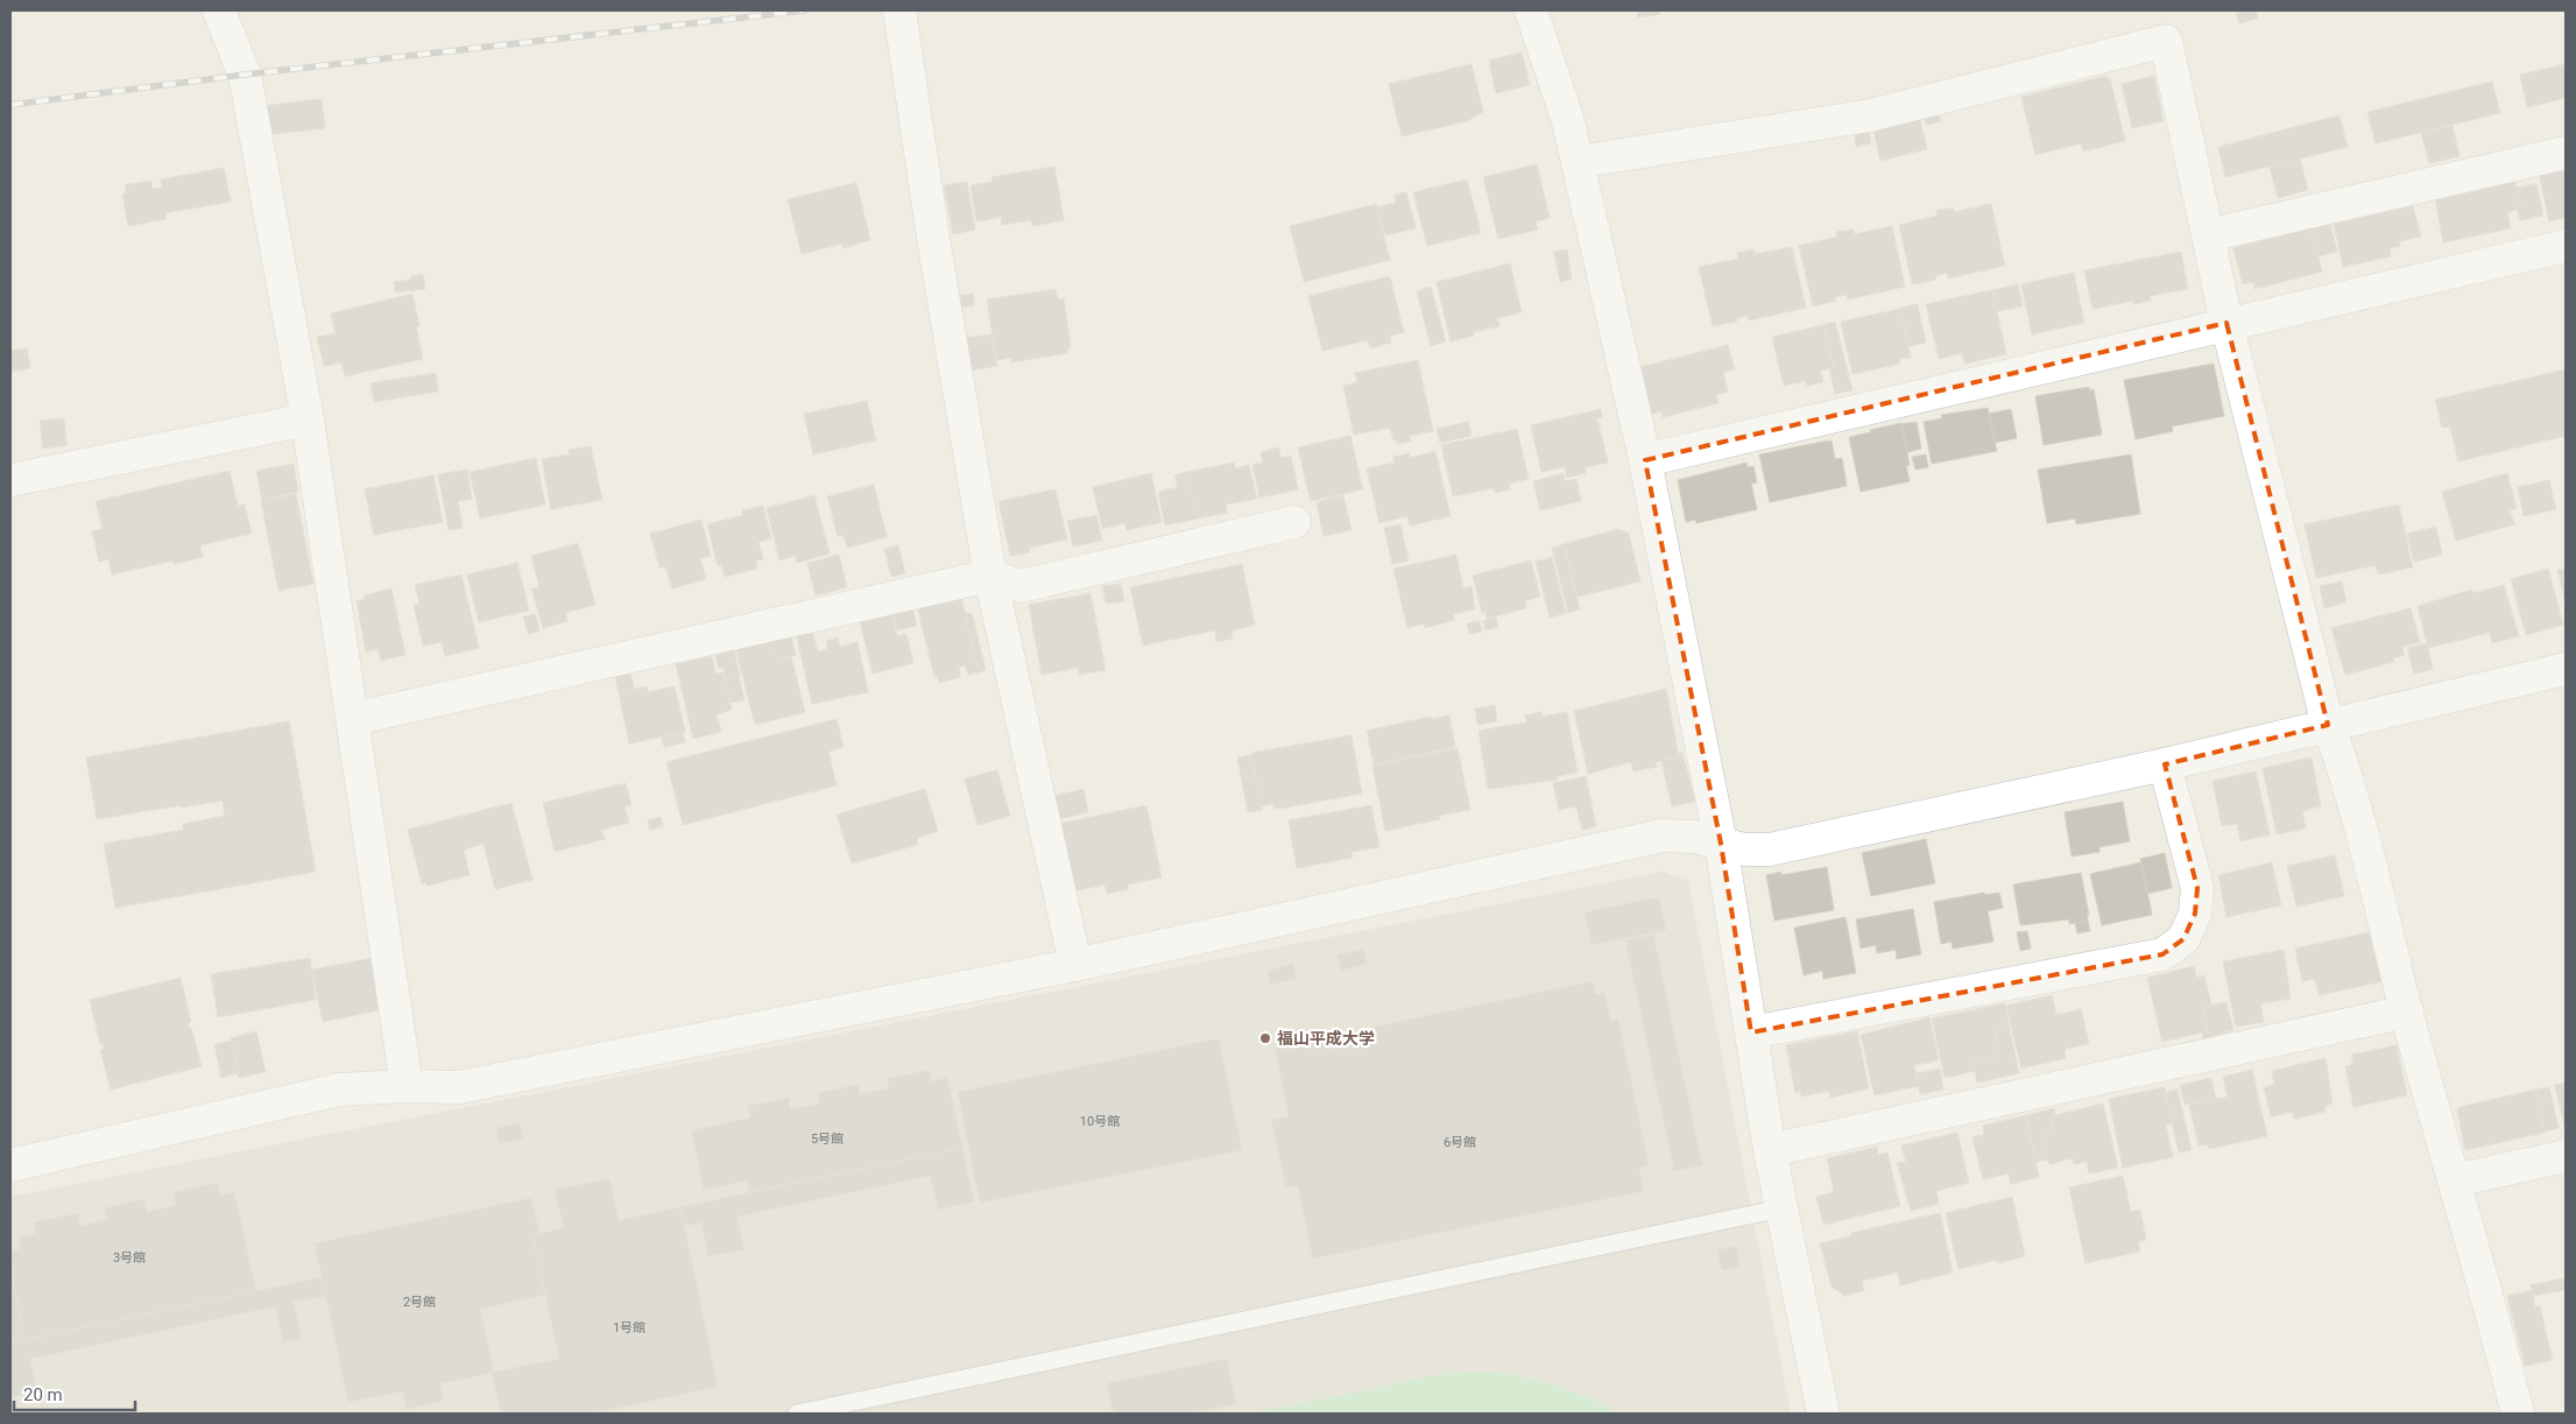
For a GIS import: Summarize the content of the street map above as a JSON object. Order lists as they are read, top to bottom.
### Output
{
  "places": ["福山平成大学"],
  "house_numbers": [
    "10号館",
    "5号館",
    "6号館",
    "3号館",
    "2号館",
    "1号館"
  ],
  "scale_bar": "20 m"
}
